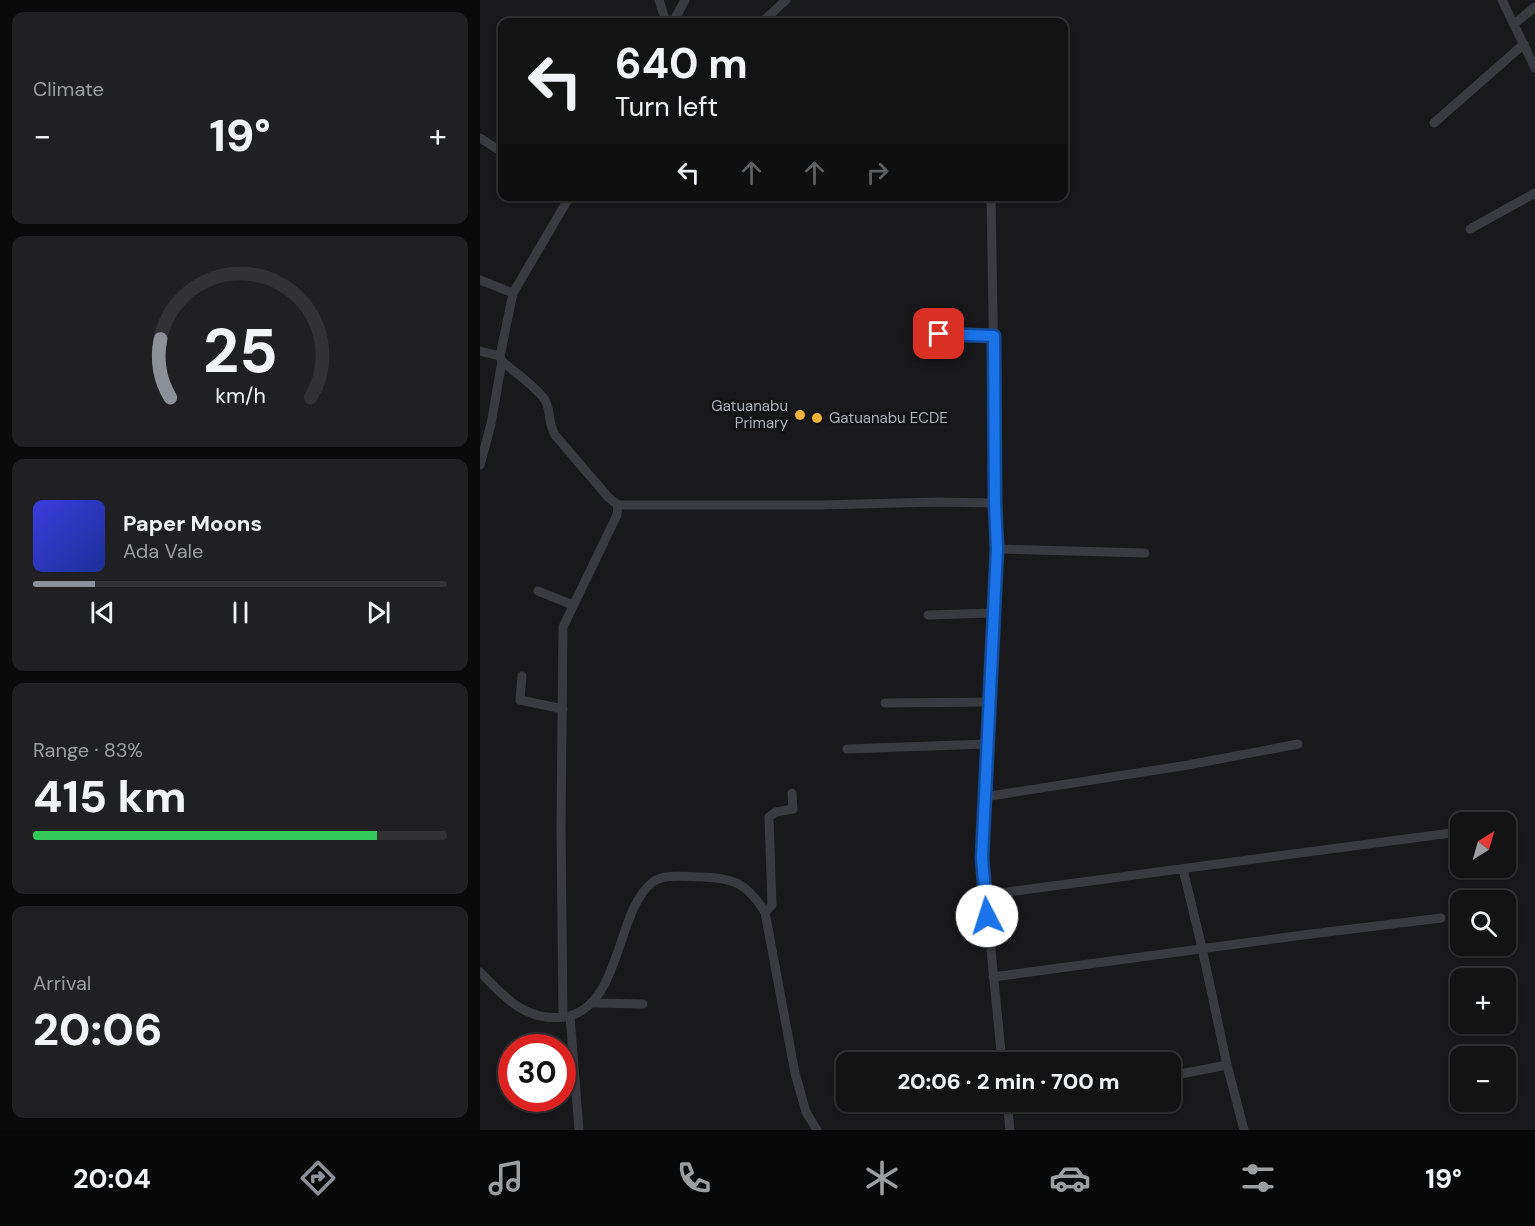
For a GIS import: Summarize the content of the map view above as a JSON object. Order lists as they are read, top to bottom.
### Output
{
  "places": ["Gatuanabu Primary", "Gatuanabu ECDE"],
  "north": "top right",
  "page": {
    "tile": [
      "Climate",
      ["Range · 83%", "415 km"],
      ["Arrival", "20:06"]
    ],
    "turn": ["640 m", "Turn left"],
    "heat": ["−", "19°", "+"],
    "song": ["Paper Moons", "Ada Vale"],
    "map_buttons": ["+", "−"],
    "limit": "30",
    "trip": "20:06 · 2 min · 700 m",
    "tabs": ["20:04", "19°"],
    "gauge": ["25", "km/h"]
  }
}
